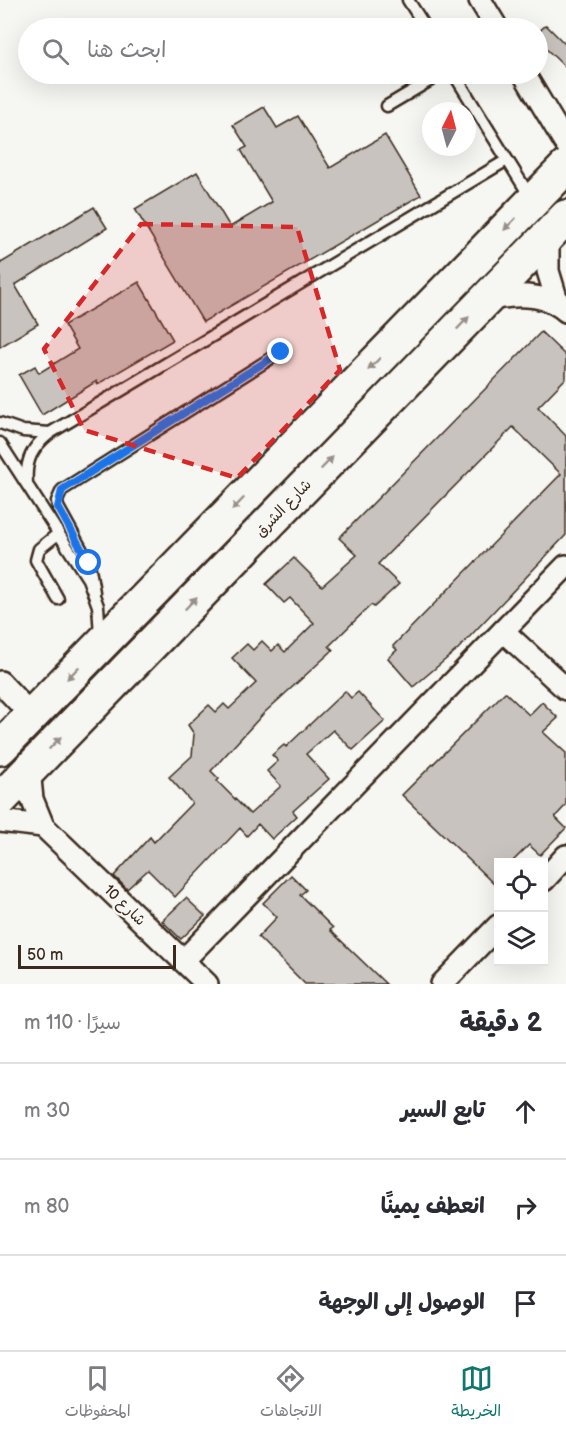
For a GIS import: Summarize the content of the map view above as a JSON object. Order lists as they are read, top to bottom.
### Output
{
  "streets": {
    "main road": ["شارع الشرق"],
    "street": ["شارع 10"]
  },
  "crossings": [
    ["شارع الشرق", "شارع 10"]
  ],
  "scale_bar": "50 m",
  "north": "top",
  "page": {
    "search": "ابحث هنا",
    "scale": "50 m",
    "heading": ["2 دقيقة", "سيرًا · 110 m"],
    "list": [
      ["تابع السير", "30 m"],
      ["انعطف يمينًا", "80 m"],
      "الوصول إلى الوجهة"
    ],
    "nav": ["الخريطة", "الاتجاهات", "المحفوظات"]
  }
}
